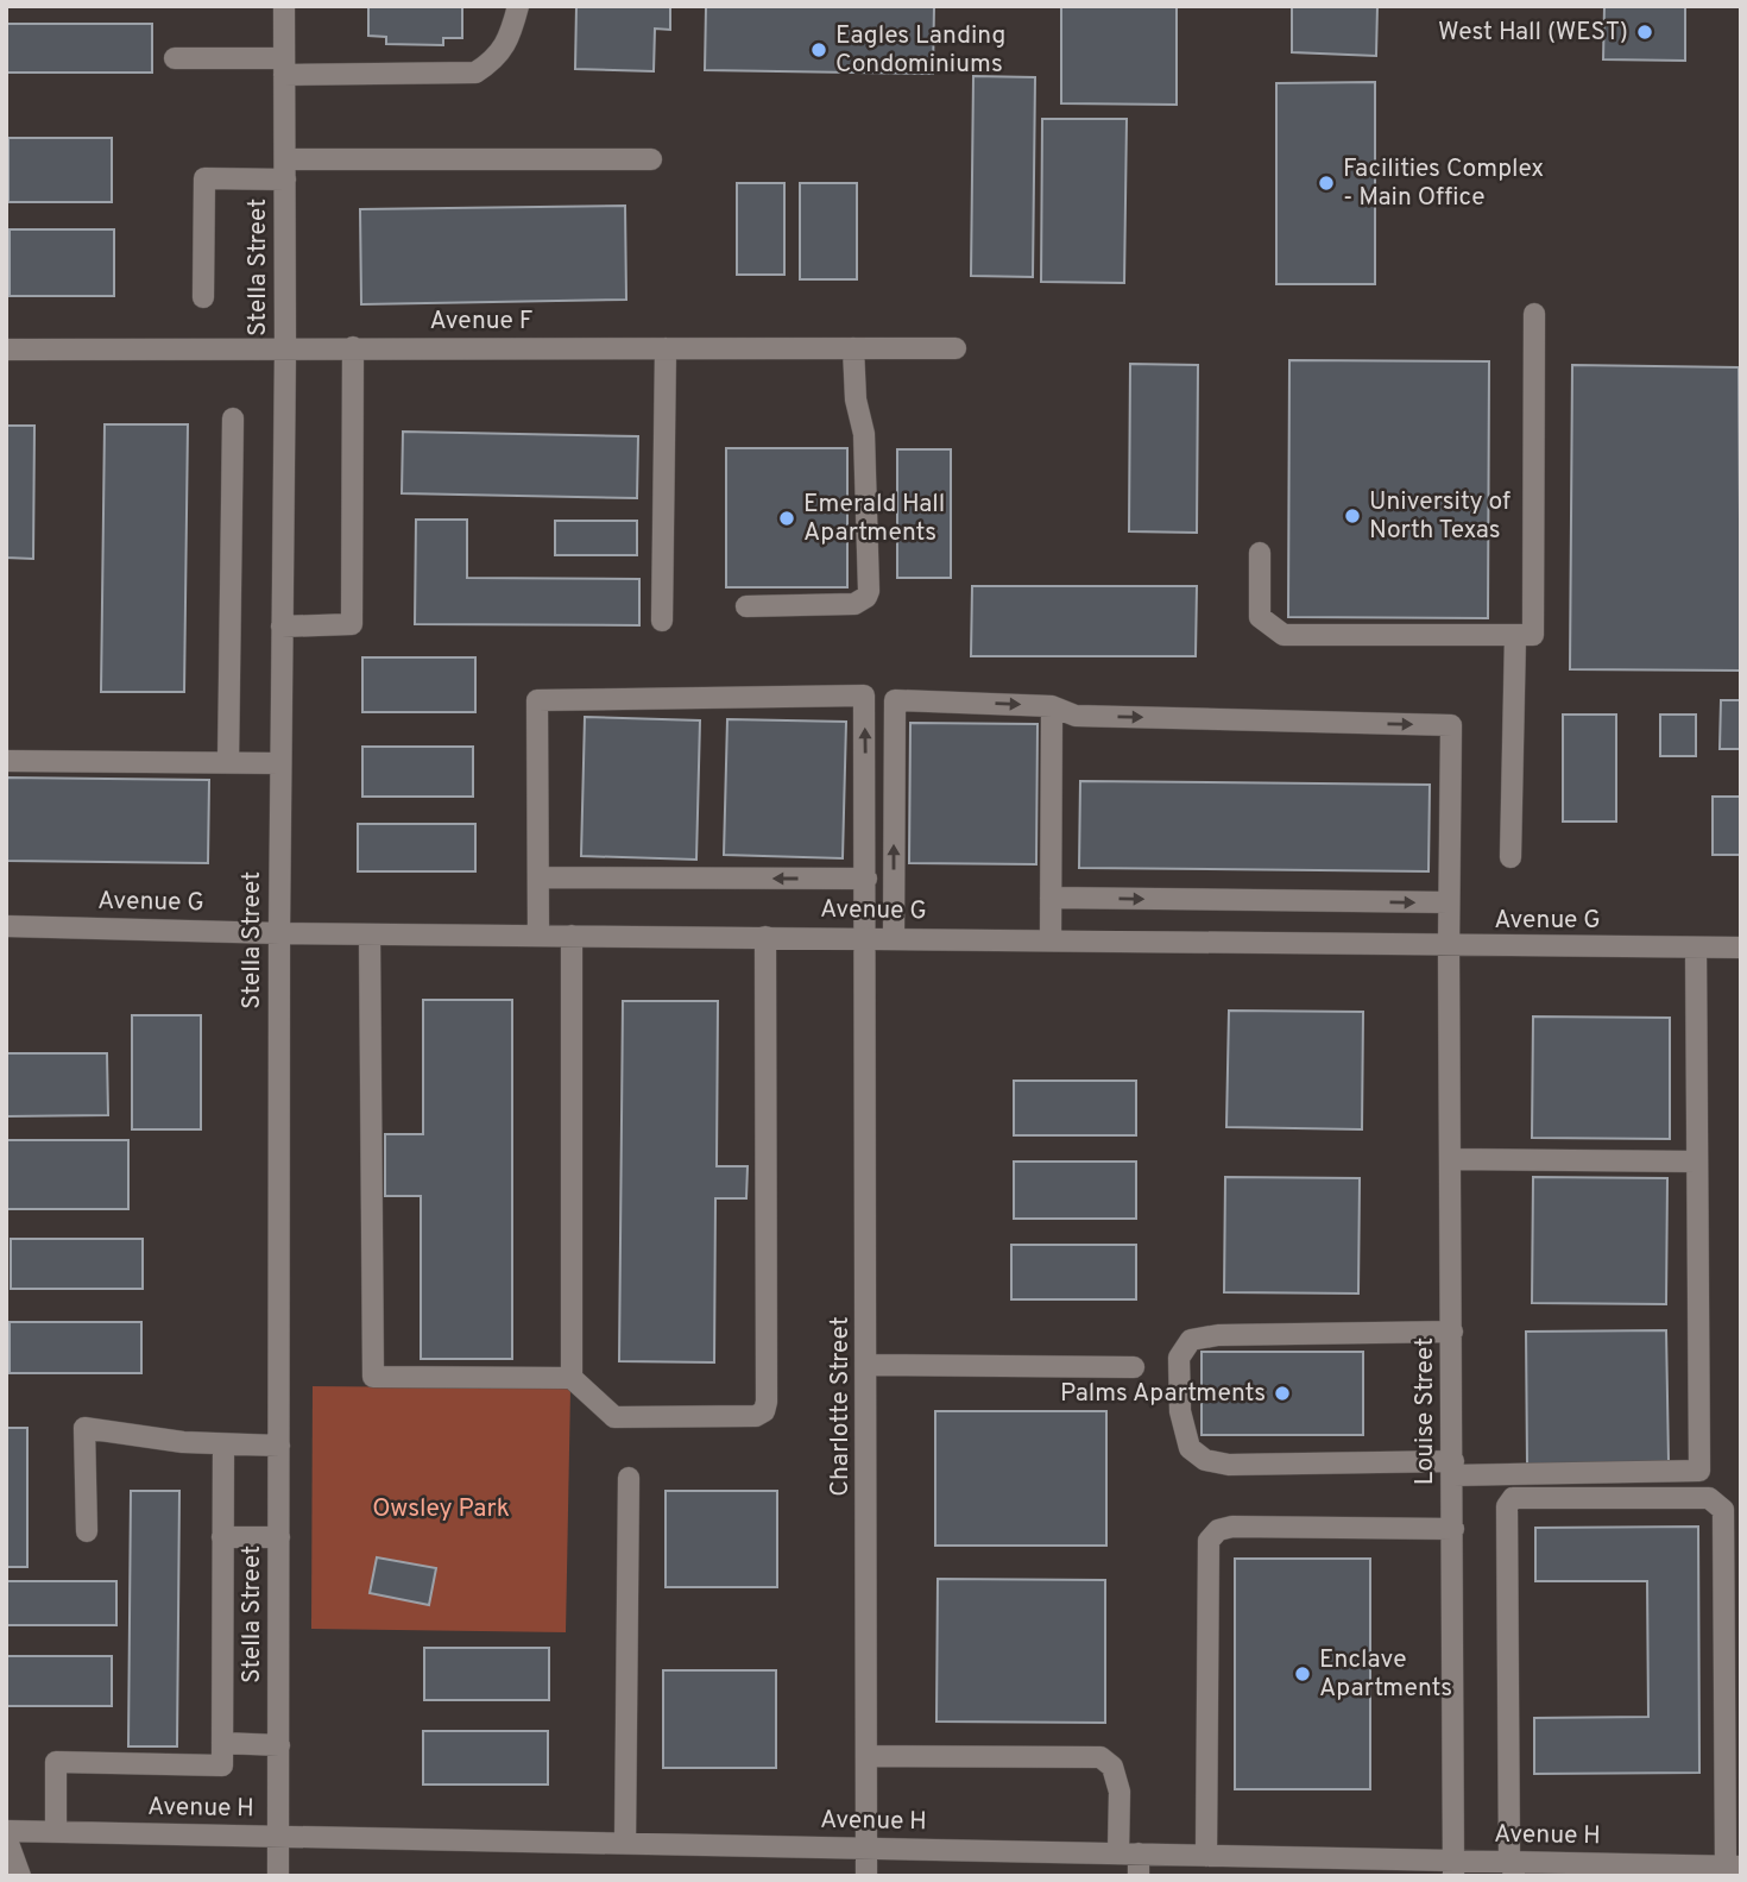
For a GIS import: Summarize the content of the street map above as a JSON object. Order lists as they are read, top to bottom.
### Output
{
  "streets": {
    "street": [
      "Stella Street",
      "Avenue F",
      "Avenue G",
      "Charlotte Street",
      "Louise Street",
      "Avenue H"
    ]
  },
  "crossings": [
    ["Stella Street", "Avenue F"],
    ["Stella Street", "Avenue G"],
    ["Stella Street", "Avenue H"],
    ["Avenue G", "Charlotte Street"],
    ["Avenue G", "Louise Street"],
    ["Charlotte Street", "Avenue H"],
    ["Louise Street", "Avenue H"]
  ],
  "parks": ["Owsley Park"],
  "places": [
    "West Hall (WEST)",
    "Eagles Landing Condominiums",
    "Facilities Complex - Main Office",
    "University of North Texas",
    "Emerald Hall Apartments",
    "Palms Apartments",
    "Enclave Apartments"
  ]
}
